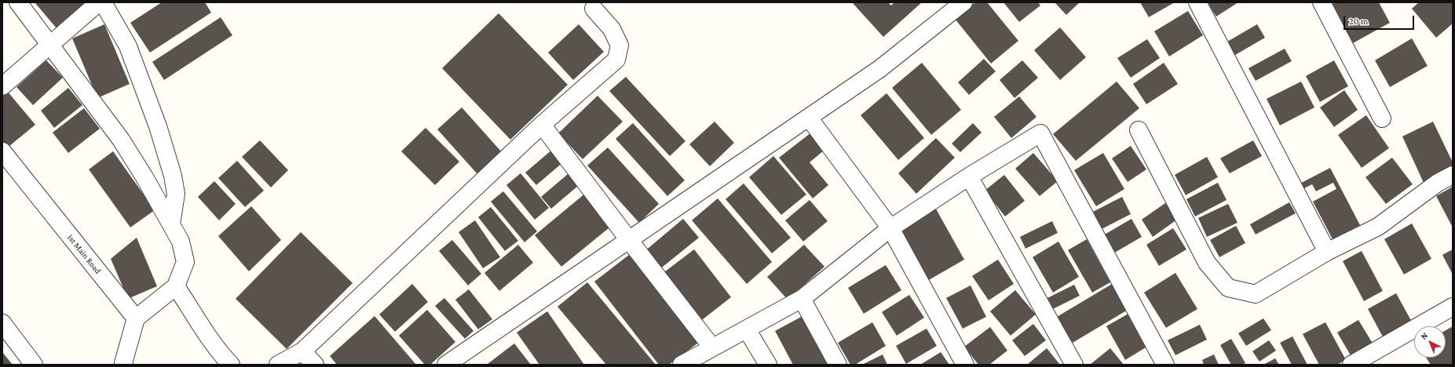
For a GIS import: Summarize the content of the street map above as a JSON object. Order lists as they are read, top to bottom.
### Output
{
  "streets": {
    "street": ["1st Main Road"]
  },
  "scale_bar": "20 m",
  "north": "top left"
}
